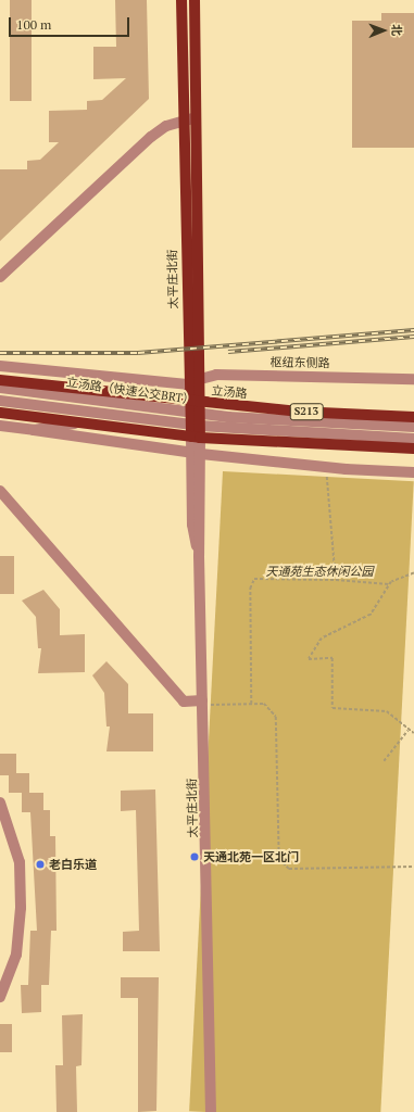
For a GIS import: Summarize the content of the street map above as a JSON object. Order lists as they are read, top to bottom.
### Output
{
  "streets": {
    "main road": ["太平庄北街", "立汤路", "S213"],
    "street": ["枢纽东侧路", "立汤路（快速公交BRT）"]
  },
  "crossings": [
    ["太平庄北街", "立汤路（快速公交BRT）"],
    ["太平庄北街", "立汤路"]
  ],
  "parks": ["天通苑生态休闲公园"],
  "places": ["天通北苑一区北门", "老白乐道"],
  "scale_bar": "100 m",
  "north": "right"
}
